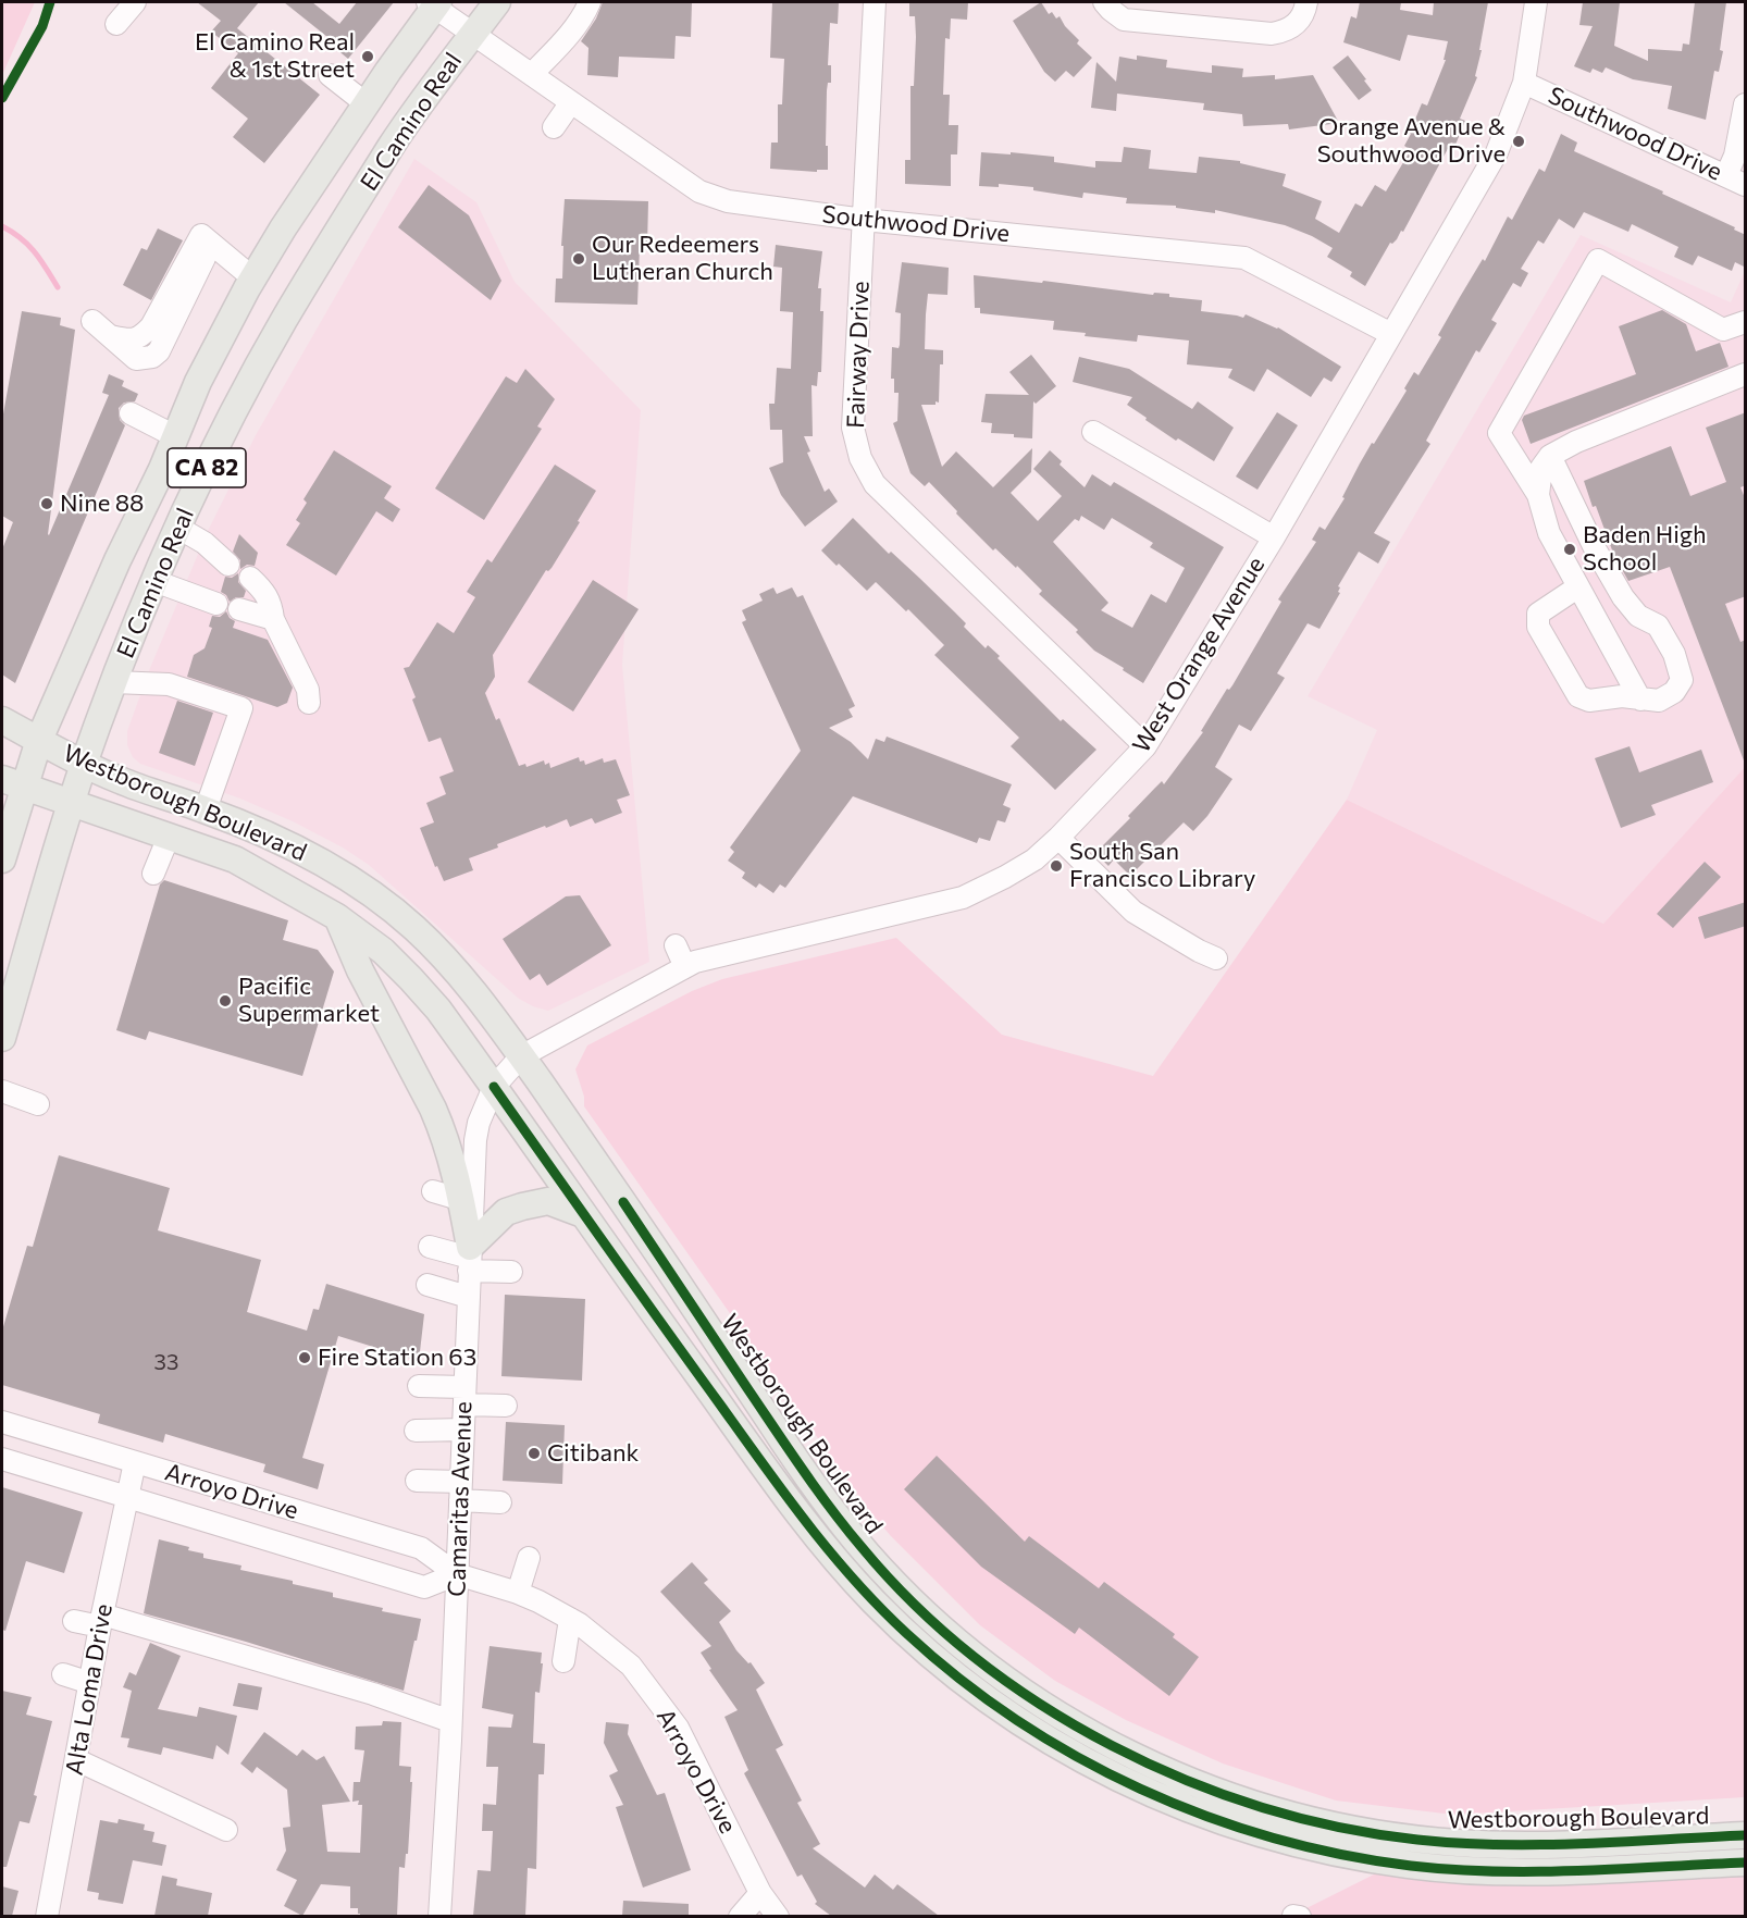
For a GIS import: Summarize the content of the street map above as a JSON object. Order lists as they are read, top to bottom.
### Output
{
  "streets": {
    "main road": ["El Camino Real", "CA 82", "Westborough Boulevard"],
    "street": [
      "Southwood Drive",
      "Fairway Drive",
      "West Orange Avenue",
      "Arroyo Drive",
      "Camaritas Avenue",
      "Alta Loma Drive"
    ]
  },
  "crossings": [
    ["El Camino Real", "Southwood Drive"],
    ["El Camino Real", "Westborough Boulevard"],
    ["Southwood Drive", "Fairway Drive"],
    ["Southwood Drive", "West Orange Avenue"],
    ["Fairway Drive", "West Orange Avenue"],
    ["West Orange Avenue", "Westborough Boulevard"],
    ["West Orange Avenue", "Camaritas Avenue"],
    ["Westborough Boulevard", "Camaritas Avenue"],
    ["Arroyo Drive", "Camaritas Avenue"],
    ["Arroyo Drive", "Alta Loma Drive"]
  ],
  "places": [
    "El Camino Real & 1st Street",
    "Orange Avenue & Southwood Drive",
    "Our Redeemers Lutheran Church",
    "Nine 88",
    "Baden High School",
    "South San Francisco Library",
    "Pacific Supermarket",
    "Fire Station 63",
    "Citibank"
  ],
  "house_numbers": ["33"]
}
